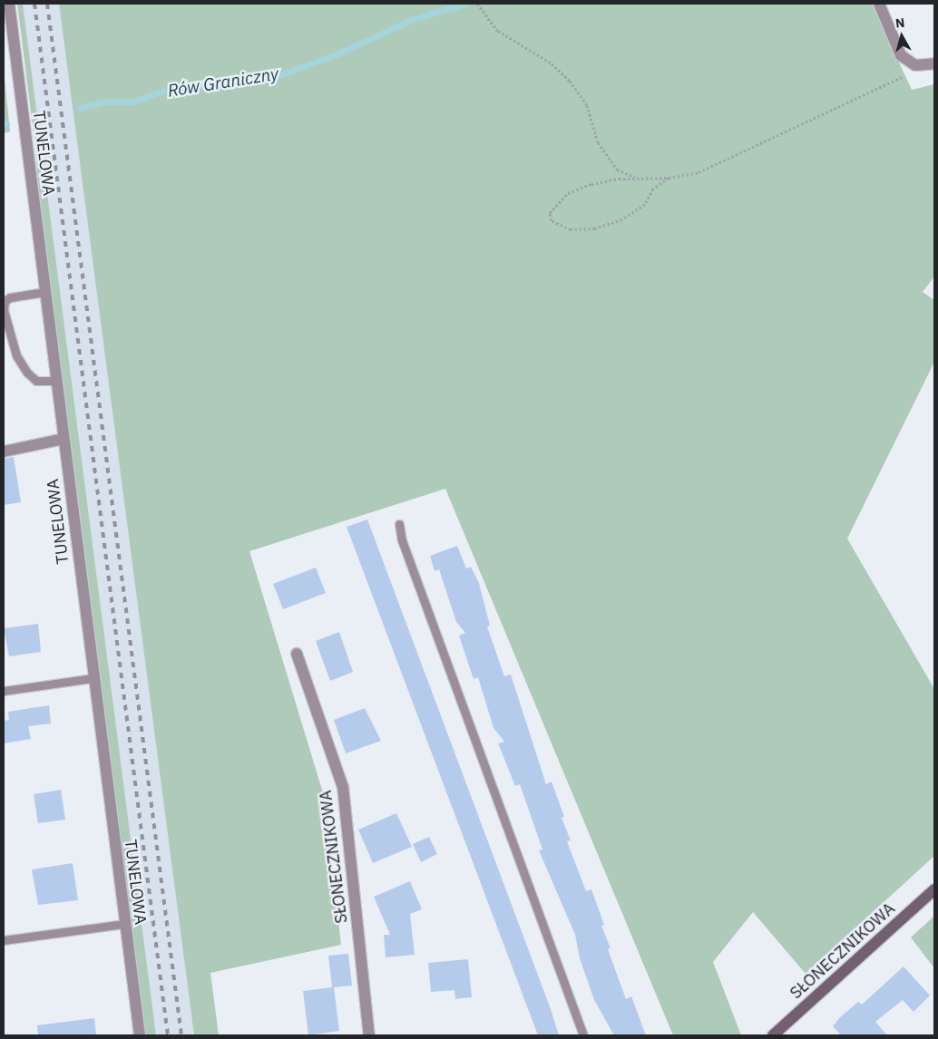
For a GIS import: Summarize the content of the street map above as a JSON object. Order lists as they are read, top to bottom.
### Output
{
  "streets": {
    "street": ["TUNELOWA", "SŁONECZNIKOWA"]
  },
  "water": ["Rów Graniczny"],
  "north": "top"
}
